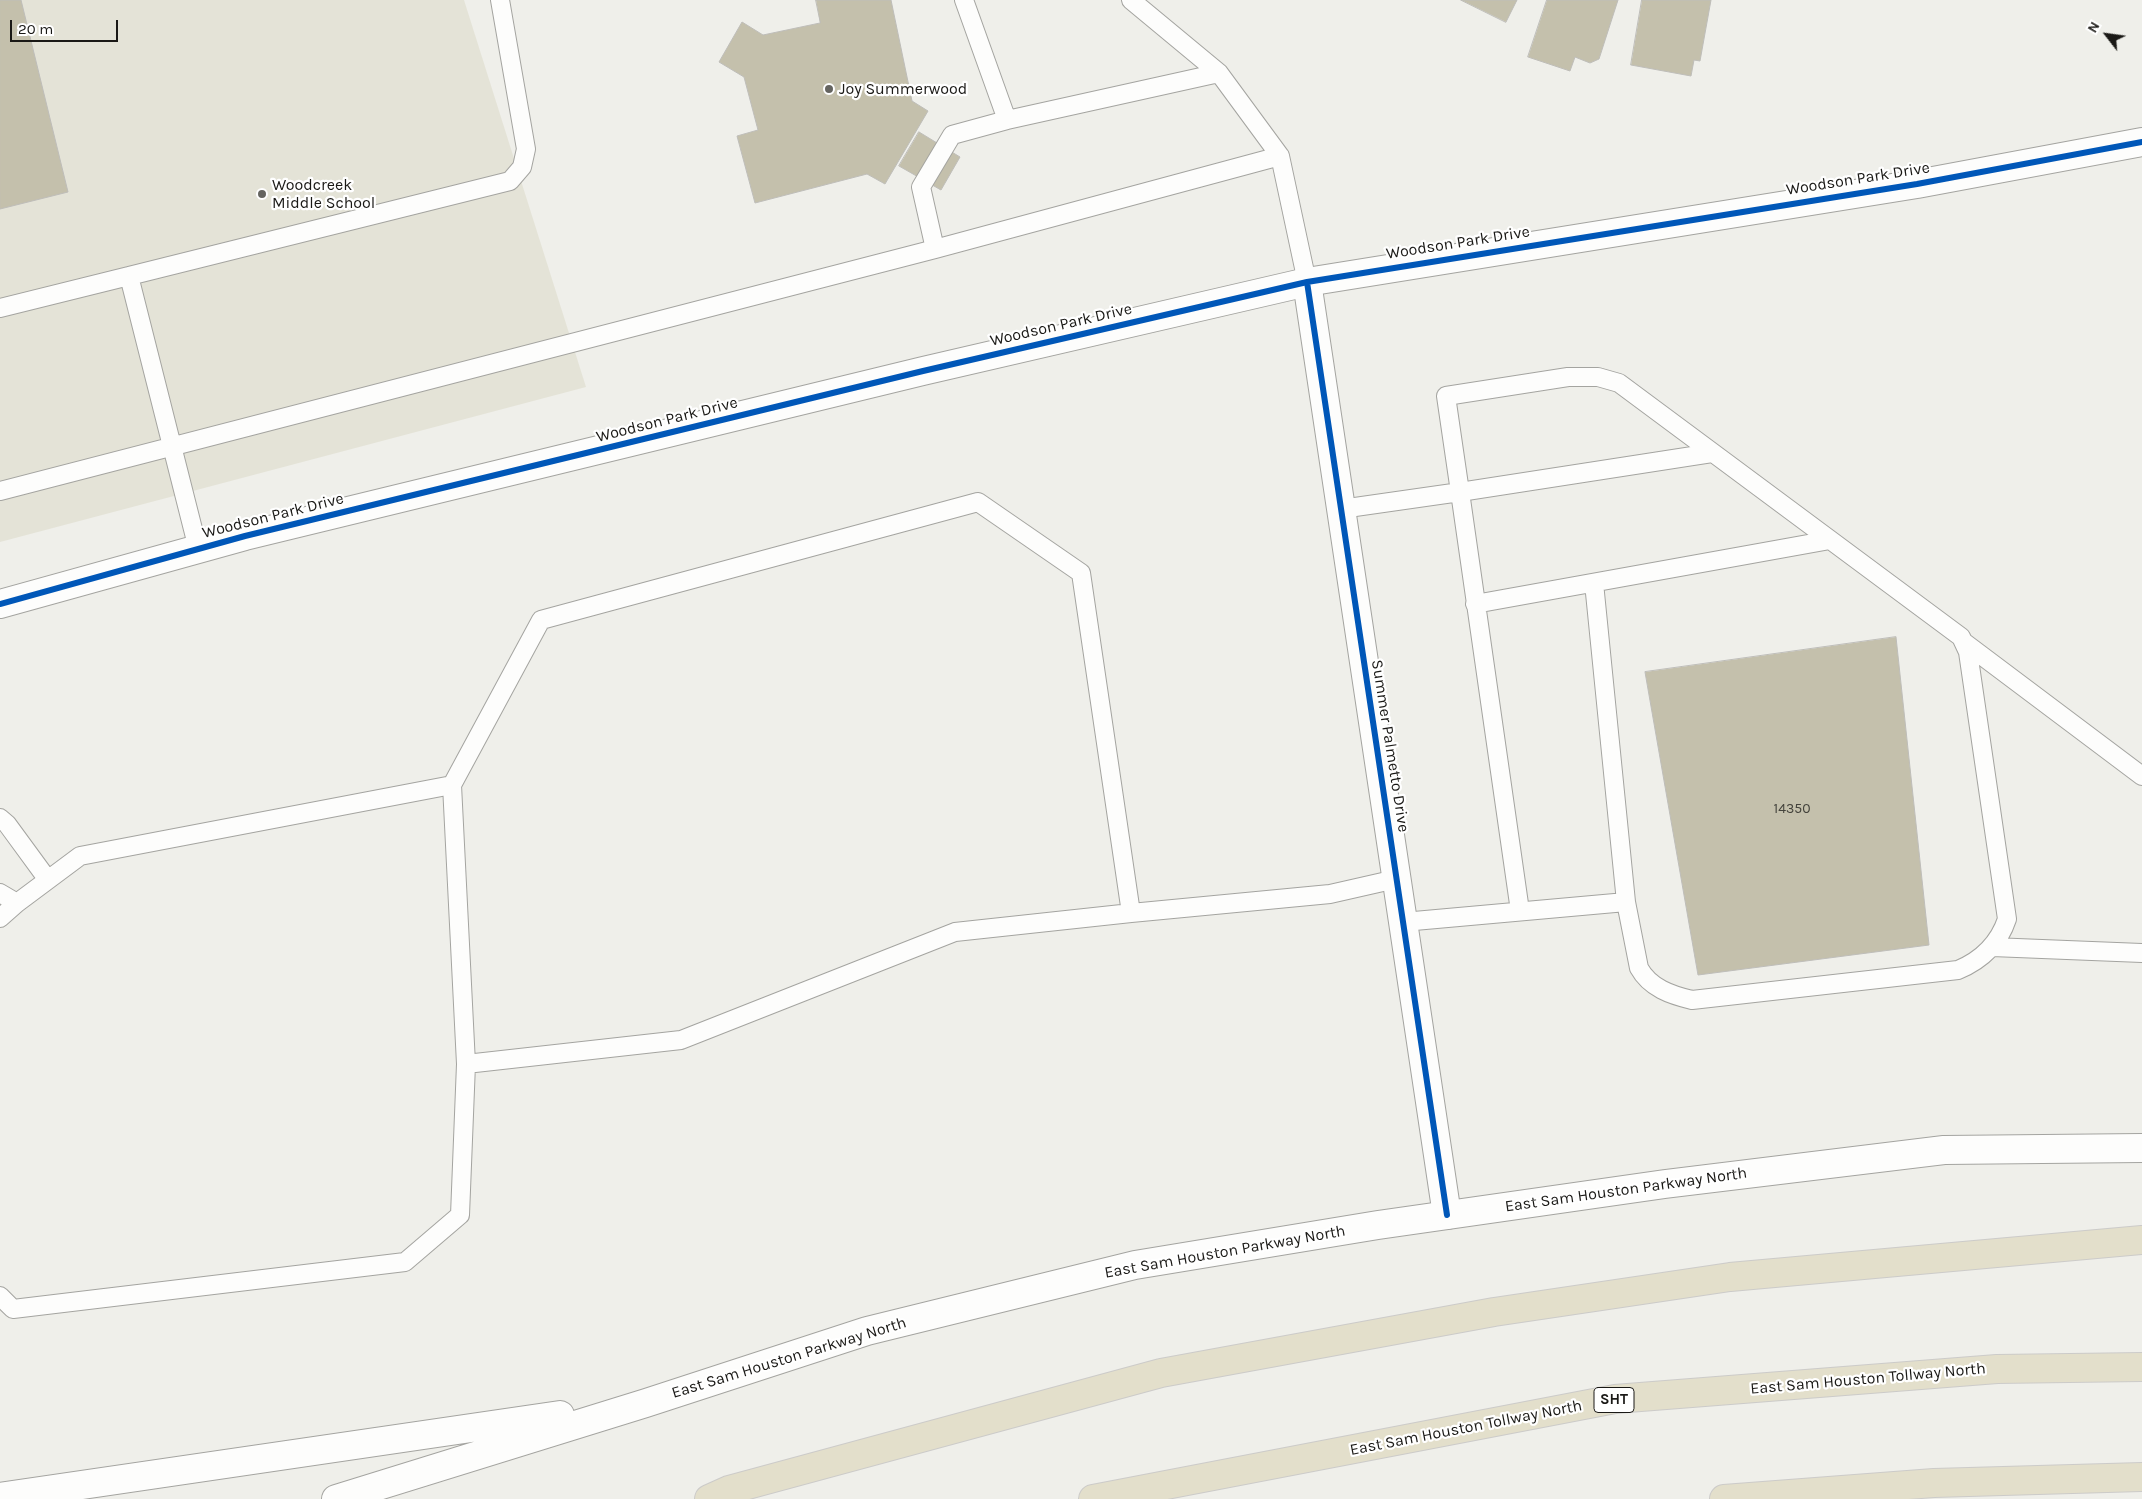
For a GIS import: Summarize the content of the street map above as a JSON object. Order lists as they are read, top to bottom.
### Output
{
  "streets": {
    "highway": ["East Sam Houston Tollway North", "SHT"],
    "street": ["Woodson Park Drive", "Summer Palmetto Drive", "East Sam Houston Parkway North"]
  },
  "crossings": [
    ["Woodson Park Drive", "Summer Palmetto Drive"],
    ["Summer Palmetto Drive", "East Sam Houston Parkway North"]
  ],
  "places": ["Joy Summerwood", "Woodcreek Middle School"],
  "house_numbers": ["14350"],
  "scale_bar": "20 m",
  "north": "top left"
}
